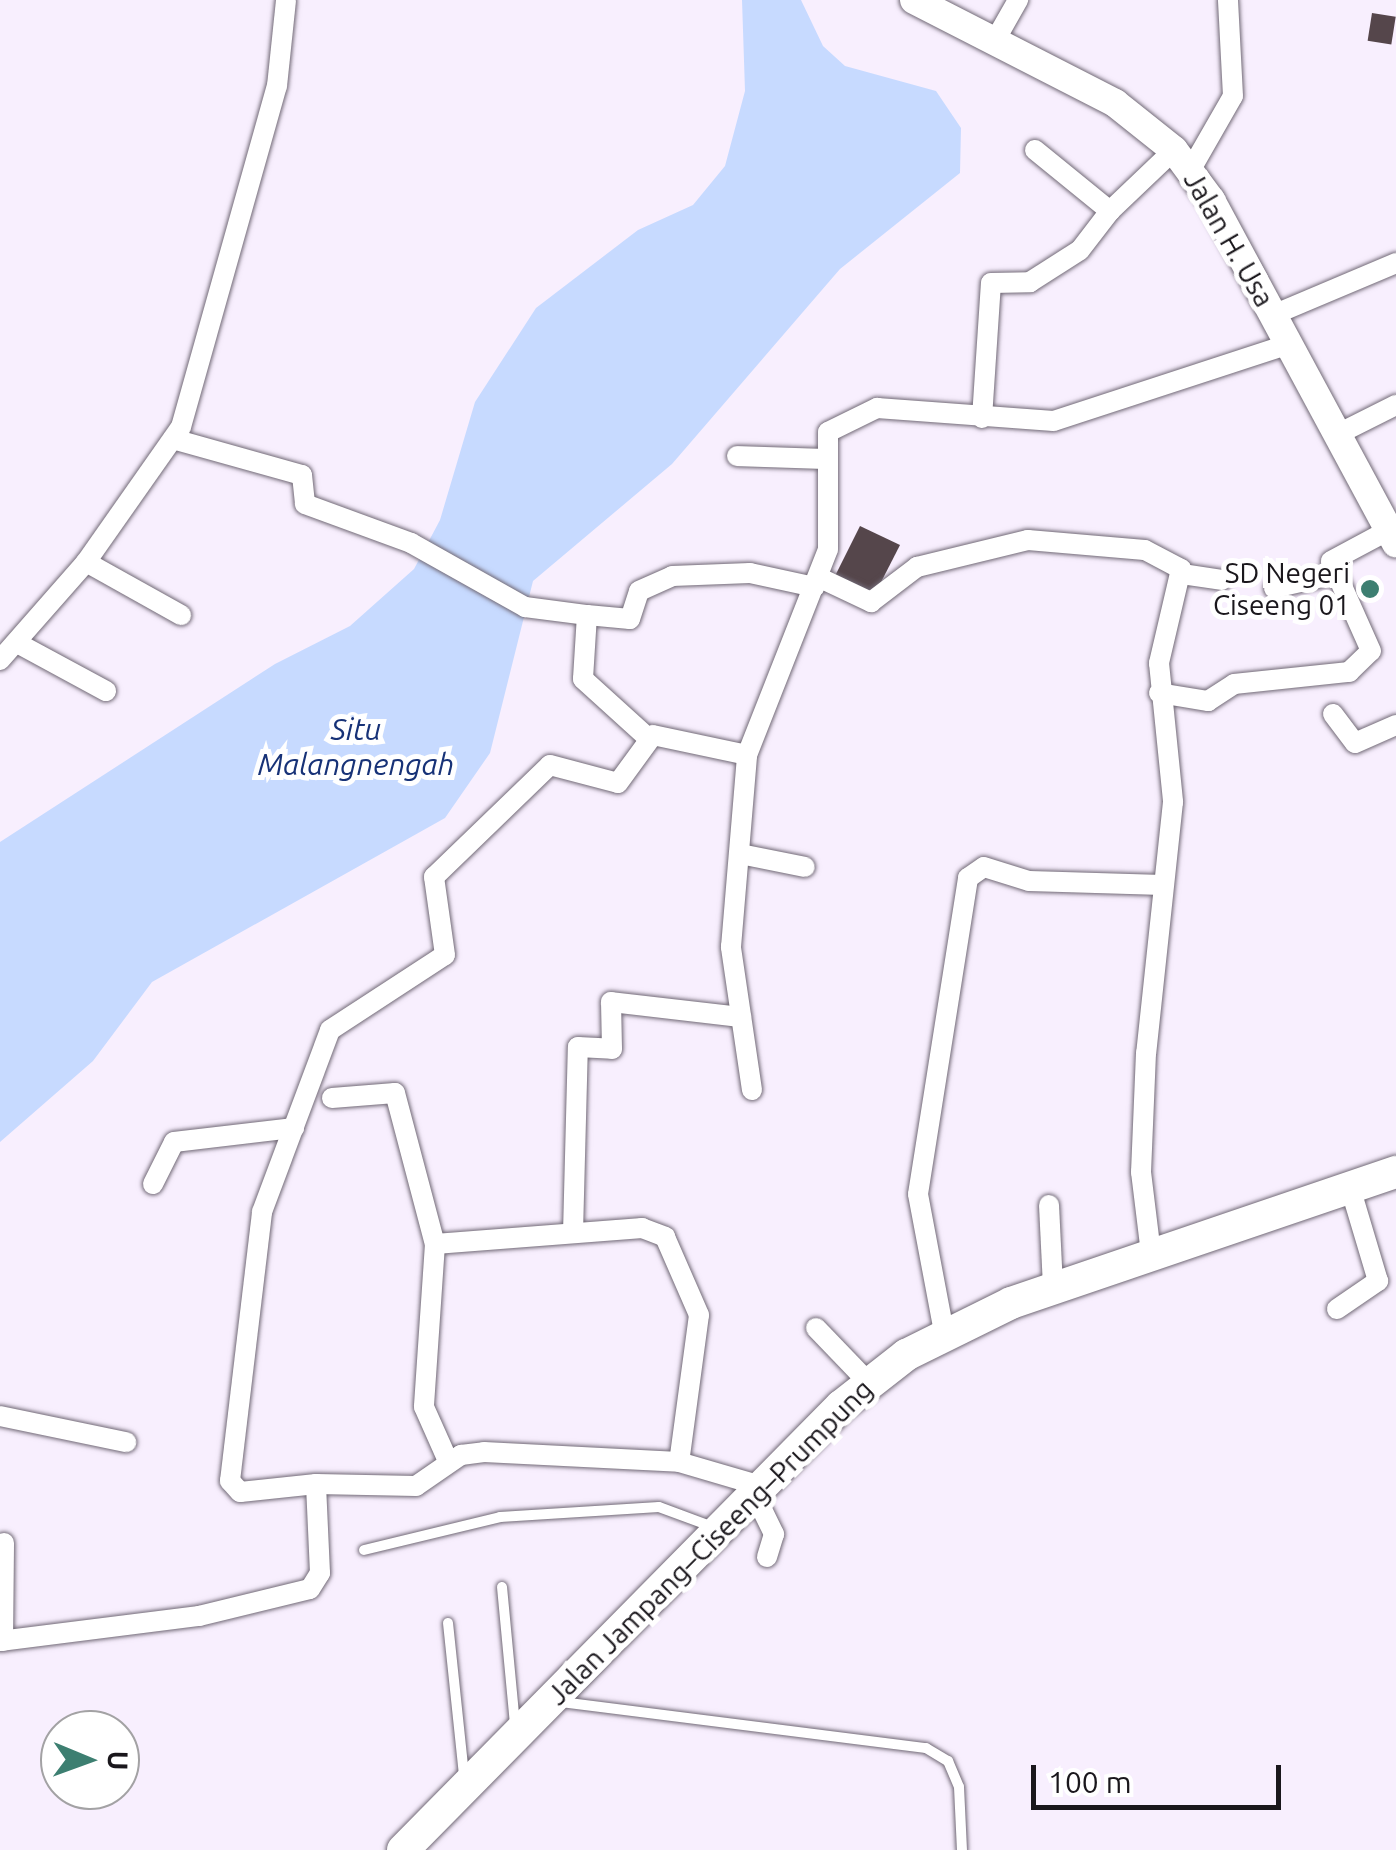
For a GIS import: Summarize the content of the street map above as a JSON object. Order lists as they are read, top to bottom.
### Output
{
  "streets": {
    "main road": ["Jalan Jampang–Ciseeng–Prumpung"],
    "street": ["Jalan H. Usa"]
  },
  "water": ["Situ Malangnengah"],
  "places": ["SD Negeri Ciseeng 01"],
  "scale_bar": "100 m",
  "north": "right"
}
